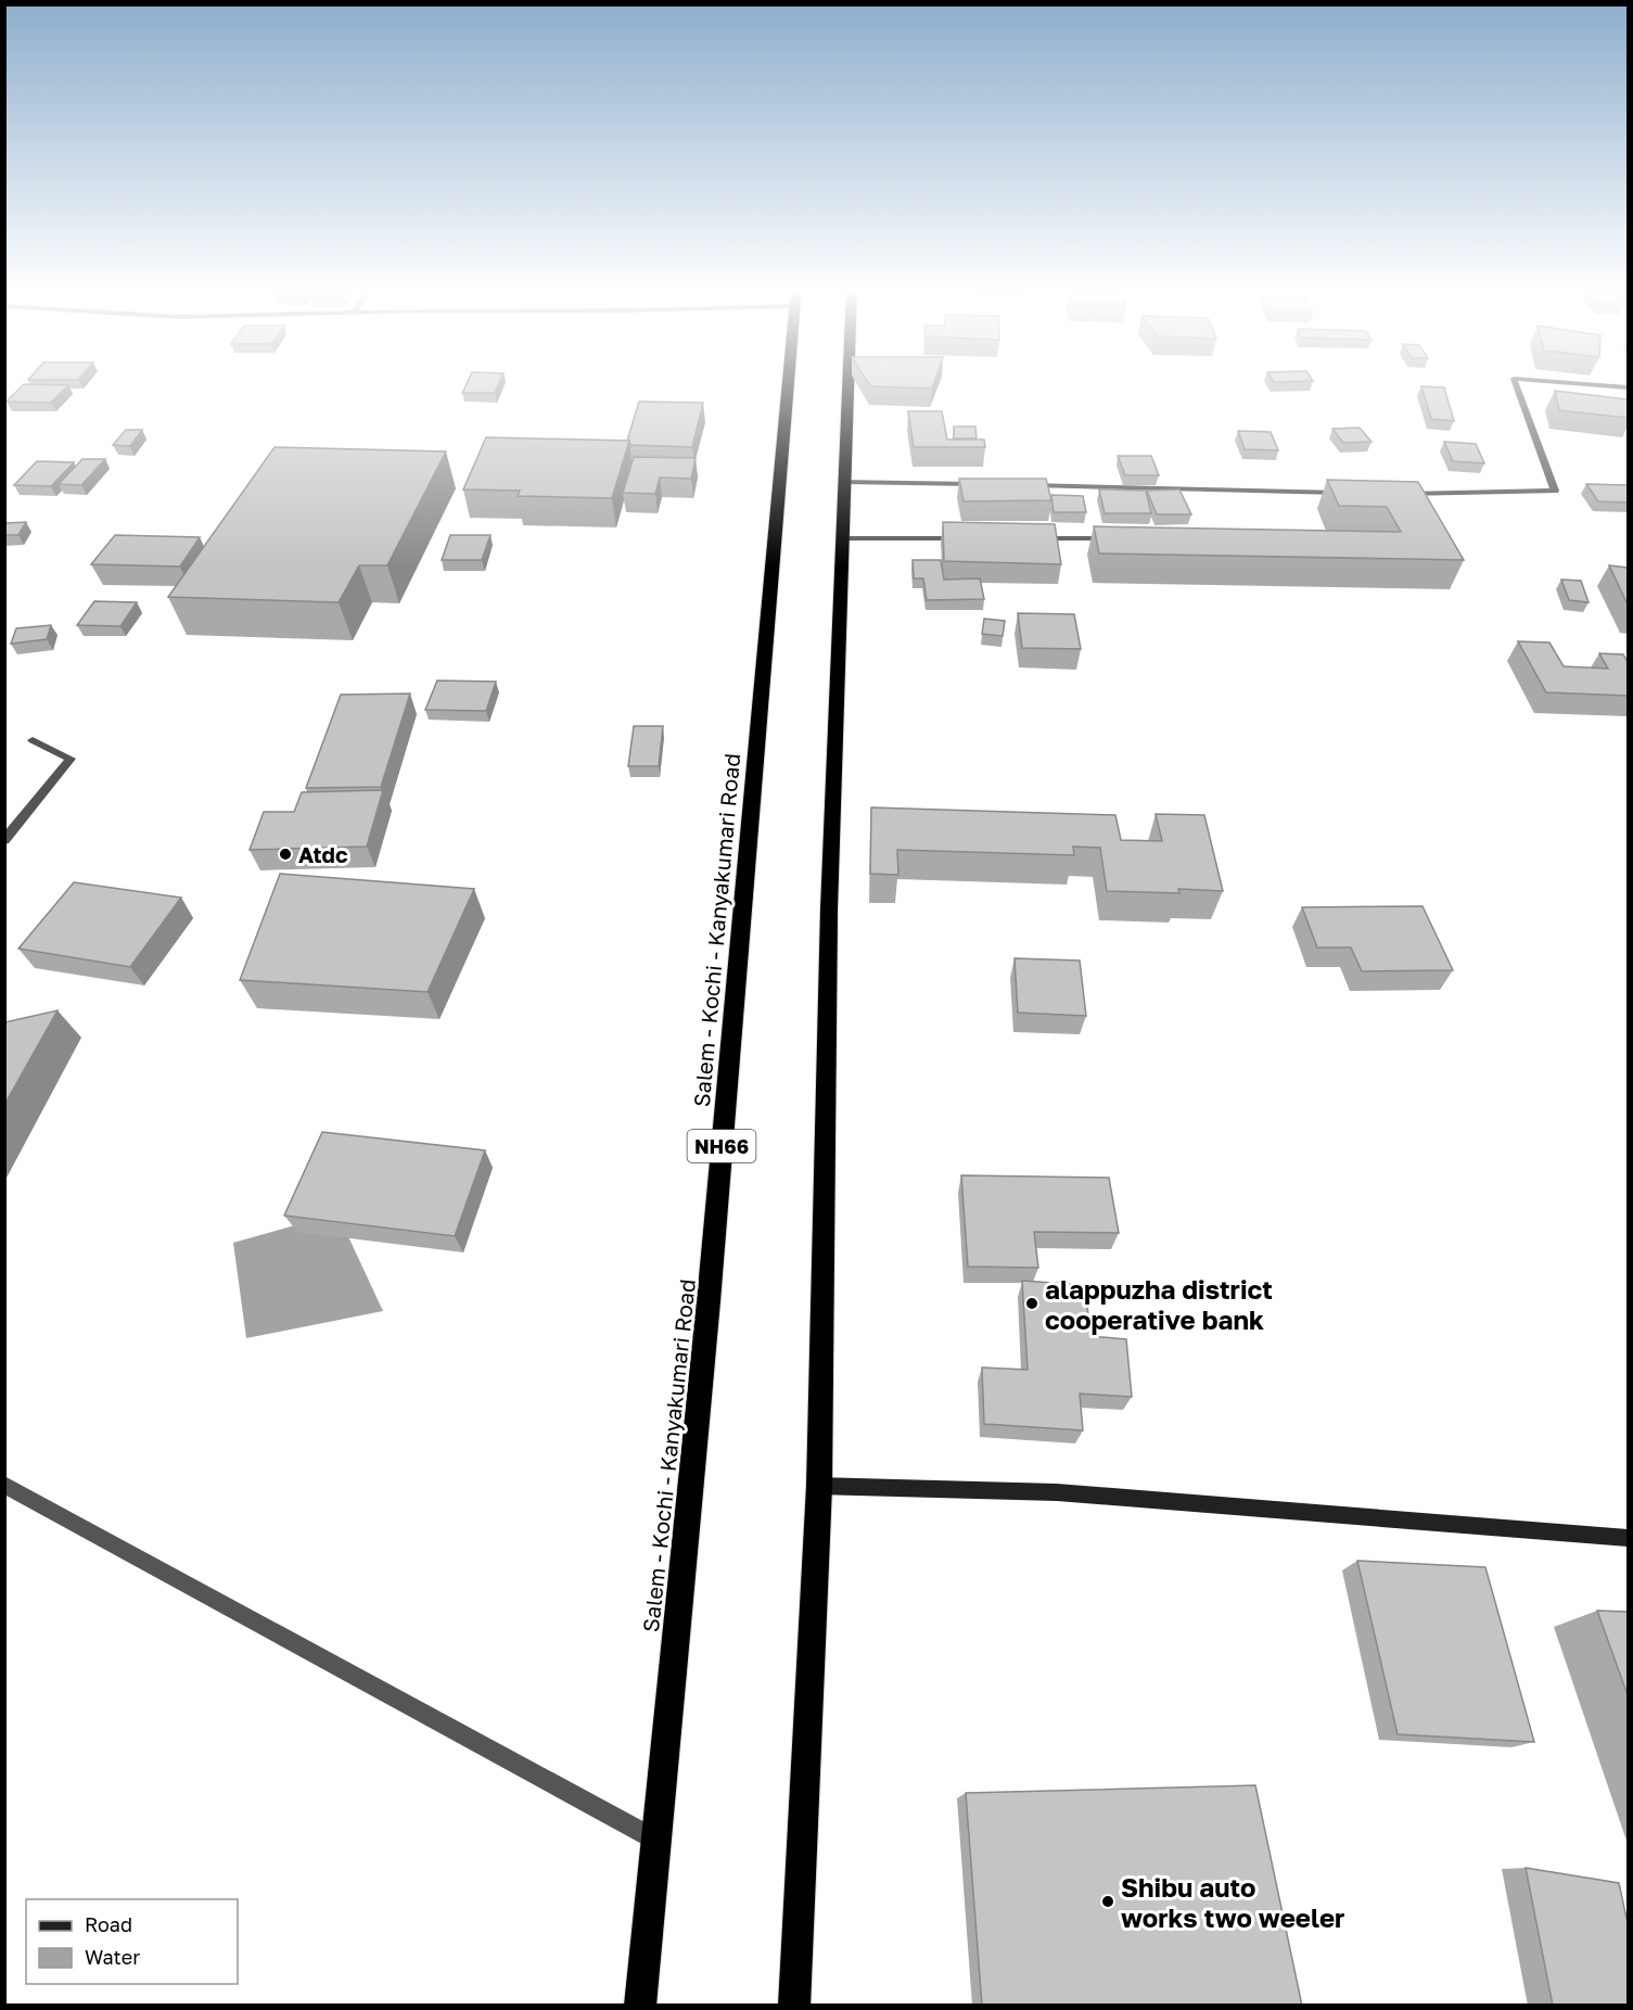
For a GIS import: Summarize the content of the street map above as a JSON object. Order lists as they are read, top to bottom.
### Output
{
  "streets": {
    "highway": ["Salem - Kochi - Kanyakumari Road", "NH66"]
  },
  "places": ["Atdc", "alappuzha district cooperative bank", "Shibu auto works two weeler"],
  "legend": ["Road", "Water"]
}
